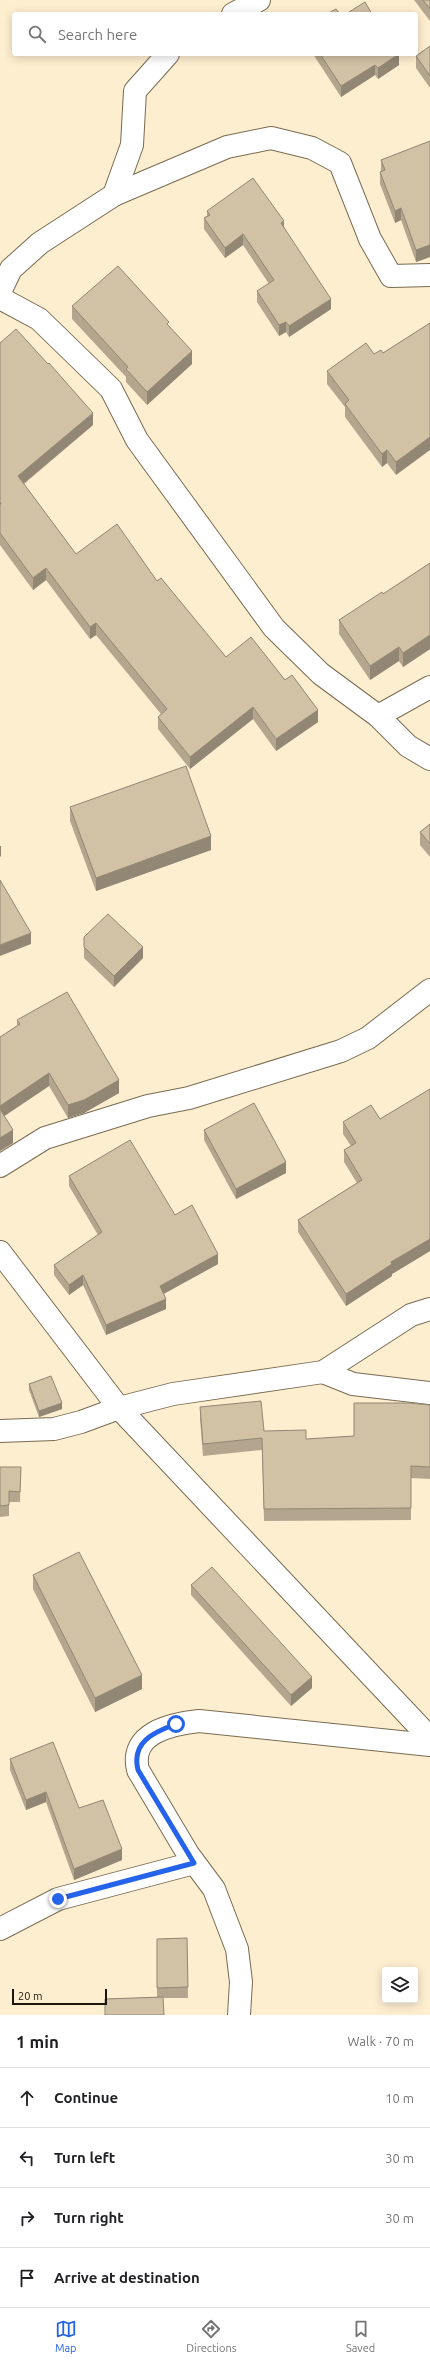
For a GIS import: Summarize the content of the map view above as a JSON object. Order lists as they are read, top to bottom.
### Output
{
  "scale_bar": "20 m",
  "page": {
    "search": "Search here",
    "scale": "20 m",
    "heading": ["1 min", "Walk · 70 m"],
    "list": [
      ["Continue", "10 m"],
      ["Turn left", "30 m"],
      ["Turn right", "30 m"],
      "Arrive at destination"
    ],
    "nav": ["Map", "Directions", "Saved"]
  }
}
